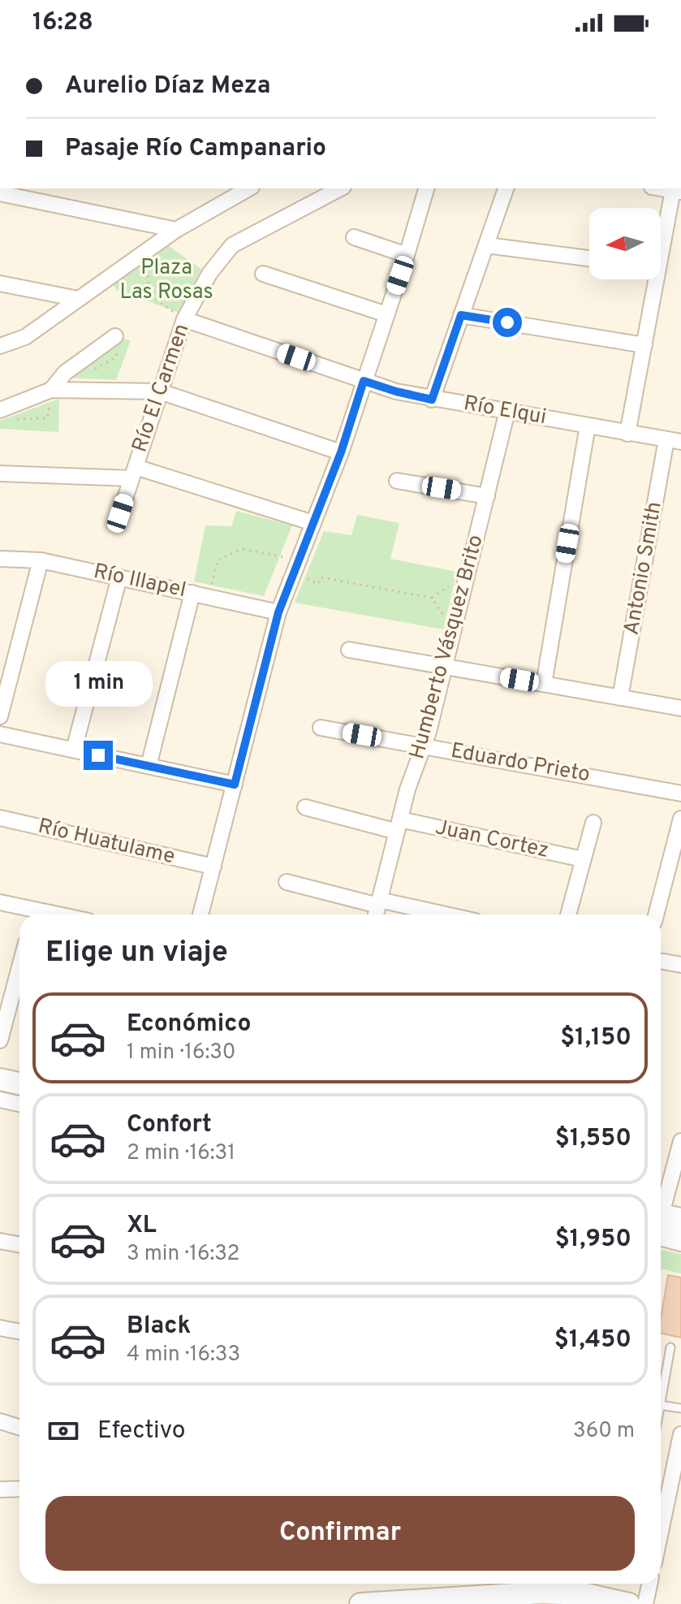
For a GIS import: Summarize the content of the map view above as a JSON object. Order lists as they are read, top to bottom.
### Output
{
  "streets": {
    "street": [
      "Río El Carmen",
      "Río Elqui",
      "Antonio Smith",
      "Río Illapel",
      "Humberto Vásquez Brito",
      "Eduardo Prieto",
      "Juan Cortez",
      "Río Huatulame"
    ]
  },
  "crossings": [
    ["Río El Carmen", "Río Elqui"],
    ["Río Elqui", "Antonio Smith"],
    ["Río Elqui", "Humberto Vásquez Brito"],
    ["Humberto Vásquez Brito", "Eduardo Prieto"],
    ["Humberto Vásquez Brito", "Juan Cortez"]
  ],
  "parks": ["Plaza Las Rosas"],
  "north": "left",
  "page": {
    "status": "16:28",
    "banner": ["Aurelio Díaz Meza", "Pasaje Río Campanario"],
    "bubble": "1 min",
    "heading": "Elige un viaje",
    "list": [
      {
        "name": "Económico",
        "note": "1 min · 16:30",
        "value": "$1,150"
      },
      {
        "name": "Confort",
        "note": "2 min · 16:31",
        "value": "$1,550"
      },
      {
        "name": "XL",
        "note": "3 min · 16:32",
        "value": "$1,950"
      },
      {
        "name": "Black",
        "note": "4 min · 16:33",
        "value": "$1,450"
      }
    ],
    "pay": ["Efectivo", "360 m"],
    "buttons": "Confirmar"
  }
}
